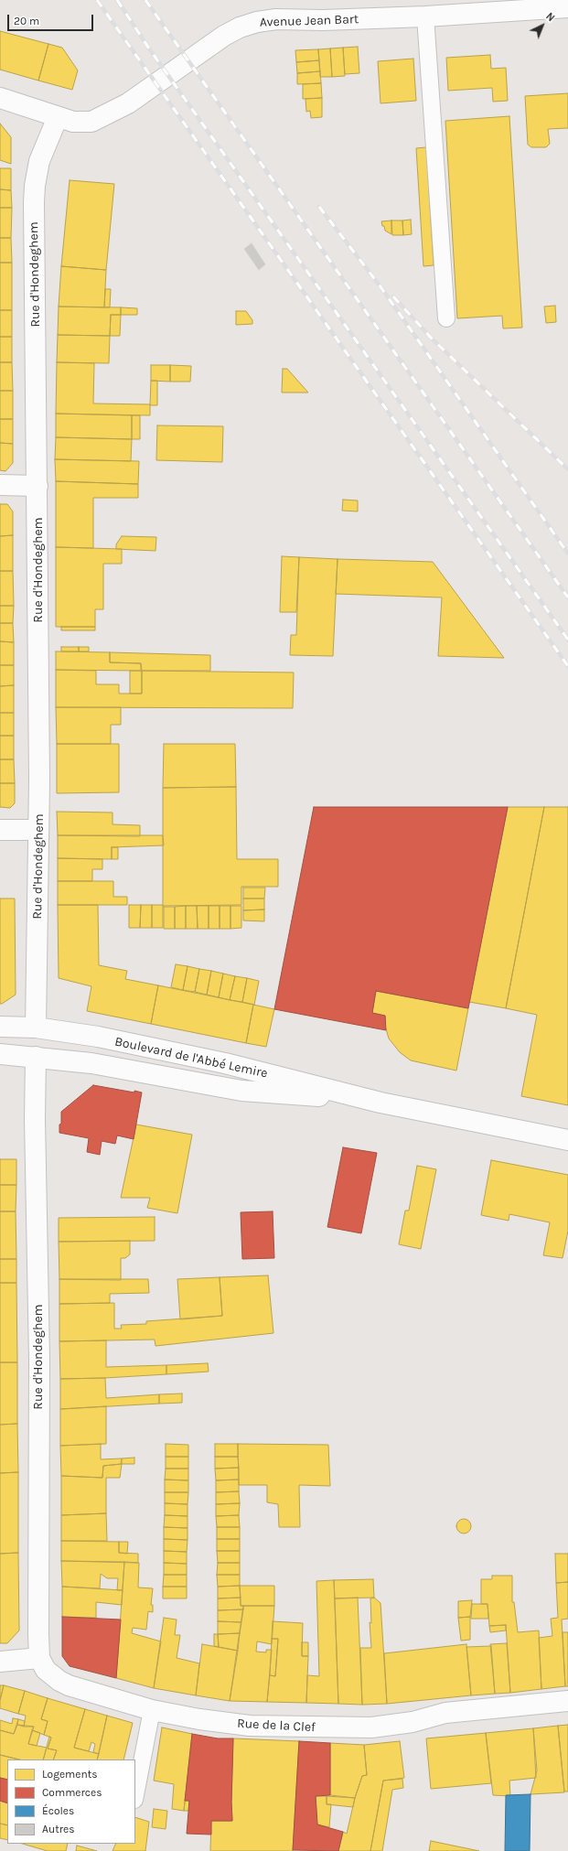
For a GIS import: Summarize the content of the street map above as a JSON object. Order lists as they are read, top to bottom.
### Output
{
  "streets": {
    "street": [
      "Avenue Jean Bart",
      "Rue d'Hondeghem",
      "Boulevard de l'Abbé Lemire",
      "Rue de la Clef"
    ]
  },
  "crossings": [
    ["Avenue Jean Bart", "Rue d'Hondeghem"],
    ["Rue d'Hondeghem", "Boulevard de l'Abbé Lemire"],
    ["Rue d'Hondeghem", "Rue de la Clef"]
  ],
  "legend": [
    "Logements",
    "Commerces",
    "Écoles",
    "Autres"
  ],
  "scale_bar": "20 m",
  "north": "top right"
}
